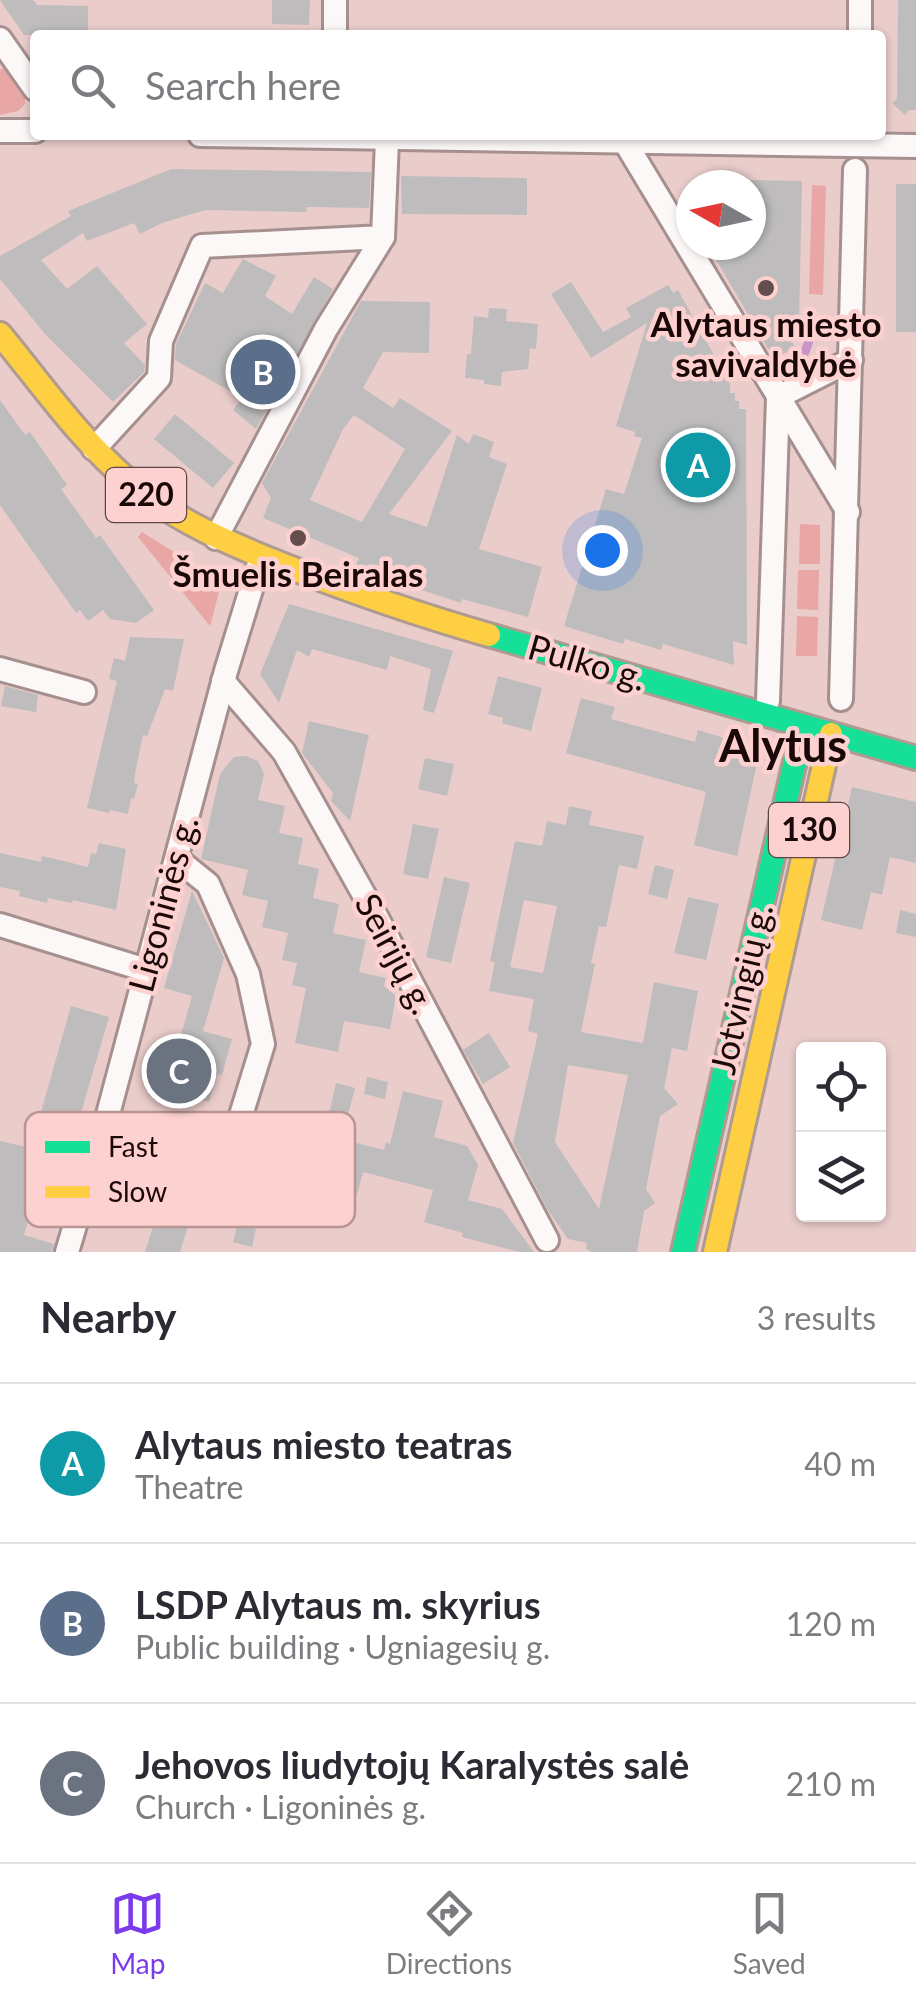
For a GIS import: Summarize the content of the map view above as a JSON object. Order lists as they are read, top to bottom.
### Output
{
  "streets": {
    "main road": [
      "220",
      "Pulko g.",
      "130",
      "Jotvingių g."
    ],
    "street": ["Ligoninės g.", "Seirijų g."]
  },
  "crossings": [
    ["220", "Pulko g."],
    ["220", "Ligoninės g."],
    ["Pulko g.", "Ligoninės g."],
    ["Pulko g.", "Jotvingių g."],
    ["Ligoninės g.", "Seirijų g."]
  ],
  "districts": ["Alytus"],
  "places": ["Alytaus miesto savivaldybė", "Šmuelis Beiralas"],
  "legend": ["Fast", "Slow"],
  "north": "left",
  "page": {
    "search": "Search here",
    "pins": ["B", "A", "C"],
    "heading": ["Nearby", "3 results"],
    "list": [
      {
        "mark": "A",
        "name": "Alytaus miesto teatras",
        "note": "Theatre",
        "value": "40 m"
      },
      {
        "mark": "B",
        "name": "LSDP Alytaus m. skyrius",
        "note": "Public building · Ugniagesių g.",
        "value": "120 m"
      },
      {
        "mark": "C",
        "name": "Jehovos liudytojų Karalystės salė",
        "note": "Church · Ligoninės g.",
        "value": "210 m"
      }
    ],
    "nav": ["Map", "Directions", "Saved"]
  }
}
